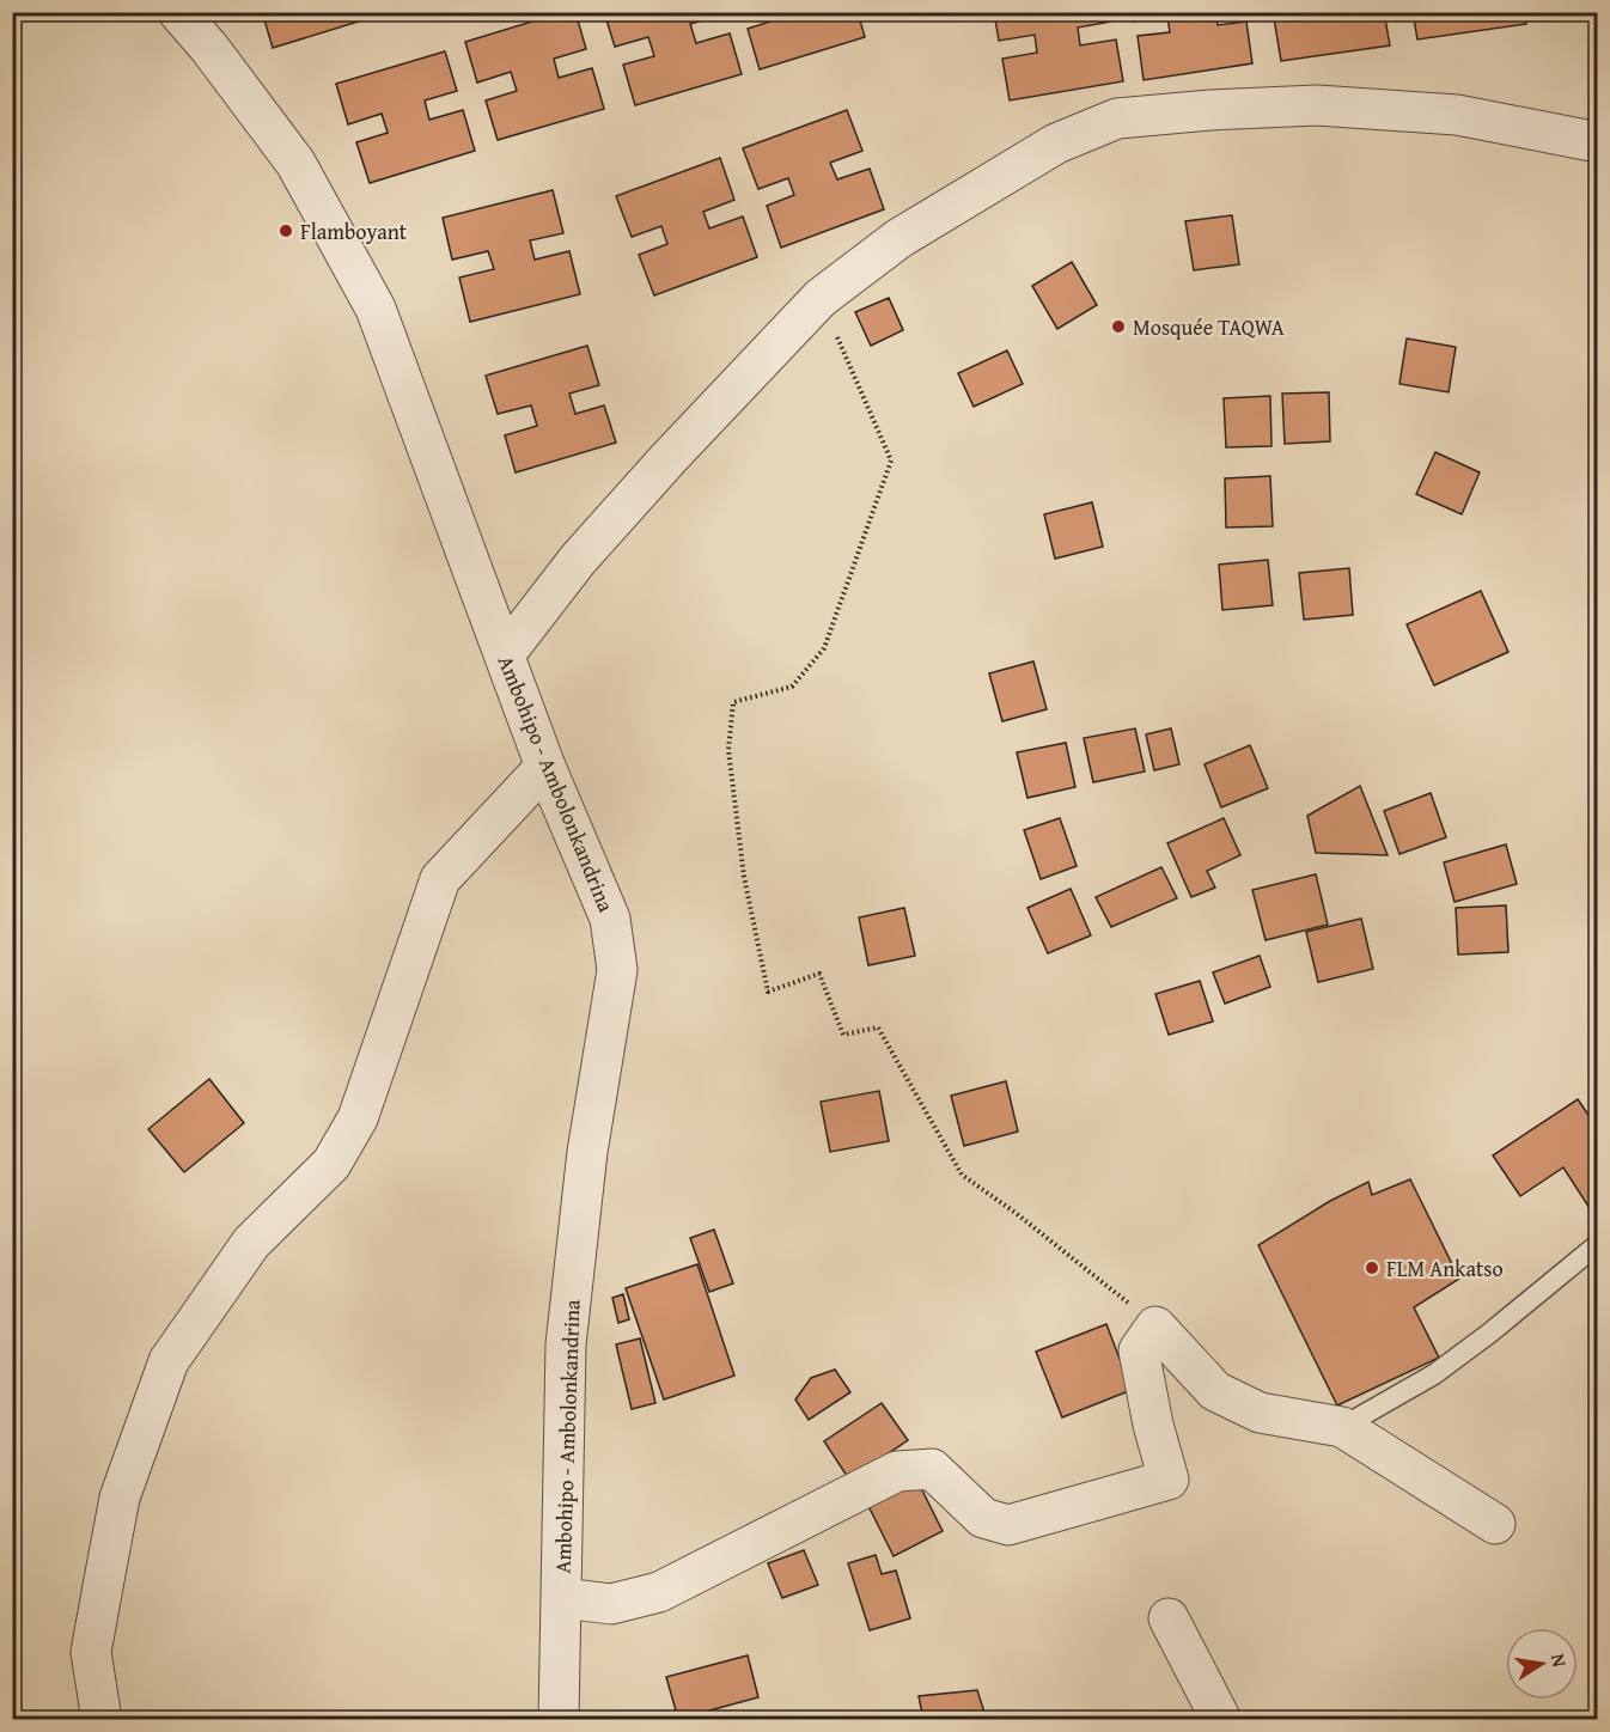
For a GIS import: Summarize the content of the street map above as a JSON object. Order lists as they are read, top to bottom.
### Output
{
  "streets": {
    "street": ["Ambohipo - Ambolonkandrina"]
  },
  "places": ["Flamboyant", "Mosquée TAQWA", "FLM Ankatso"],
  "north": "right"
}
